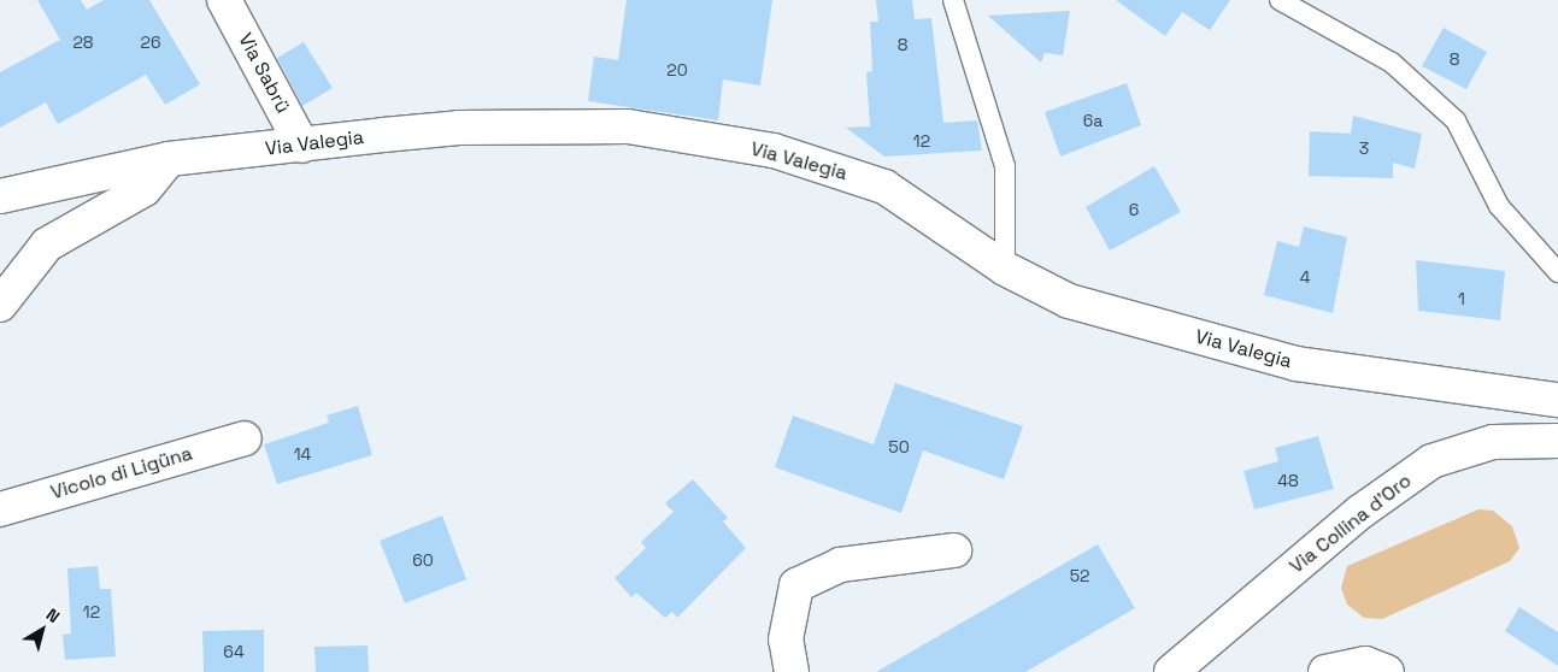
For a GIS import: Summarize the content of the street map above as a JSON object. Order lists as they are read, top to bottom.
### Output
{
  "streets": {
    "street": [
      "Via Sabrü",
      "Via Valegia",
      "Vicolo di Ligüna",
      "Via Collina d'Oro"
    ]
  },
  "crossings": [
    ["Via Sabrü", "Via Valegia"]
  ],
  "house_numbers": [
    "28",
    "26",
    "8",
    "8",
    "20",
    "6a",
    "12",
    "3",
    "6",
    "4",
    "1",
    "50",
    "14",
    "48",
    "60",
    "52",
    "12",
    "64"
  ],
  "north": "top right"
}
